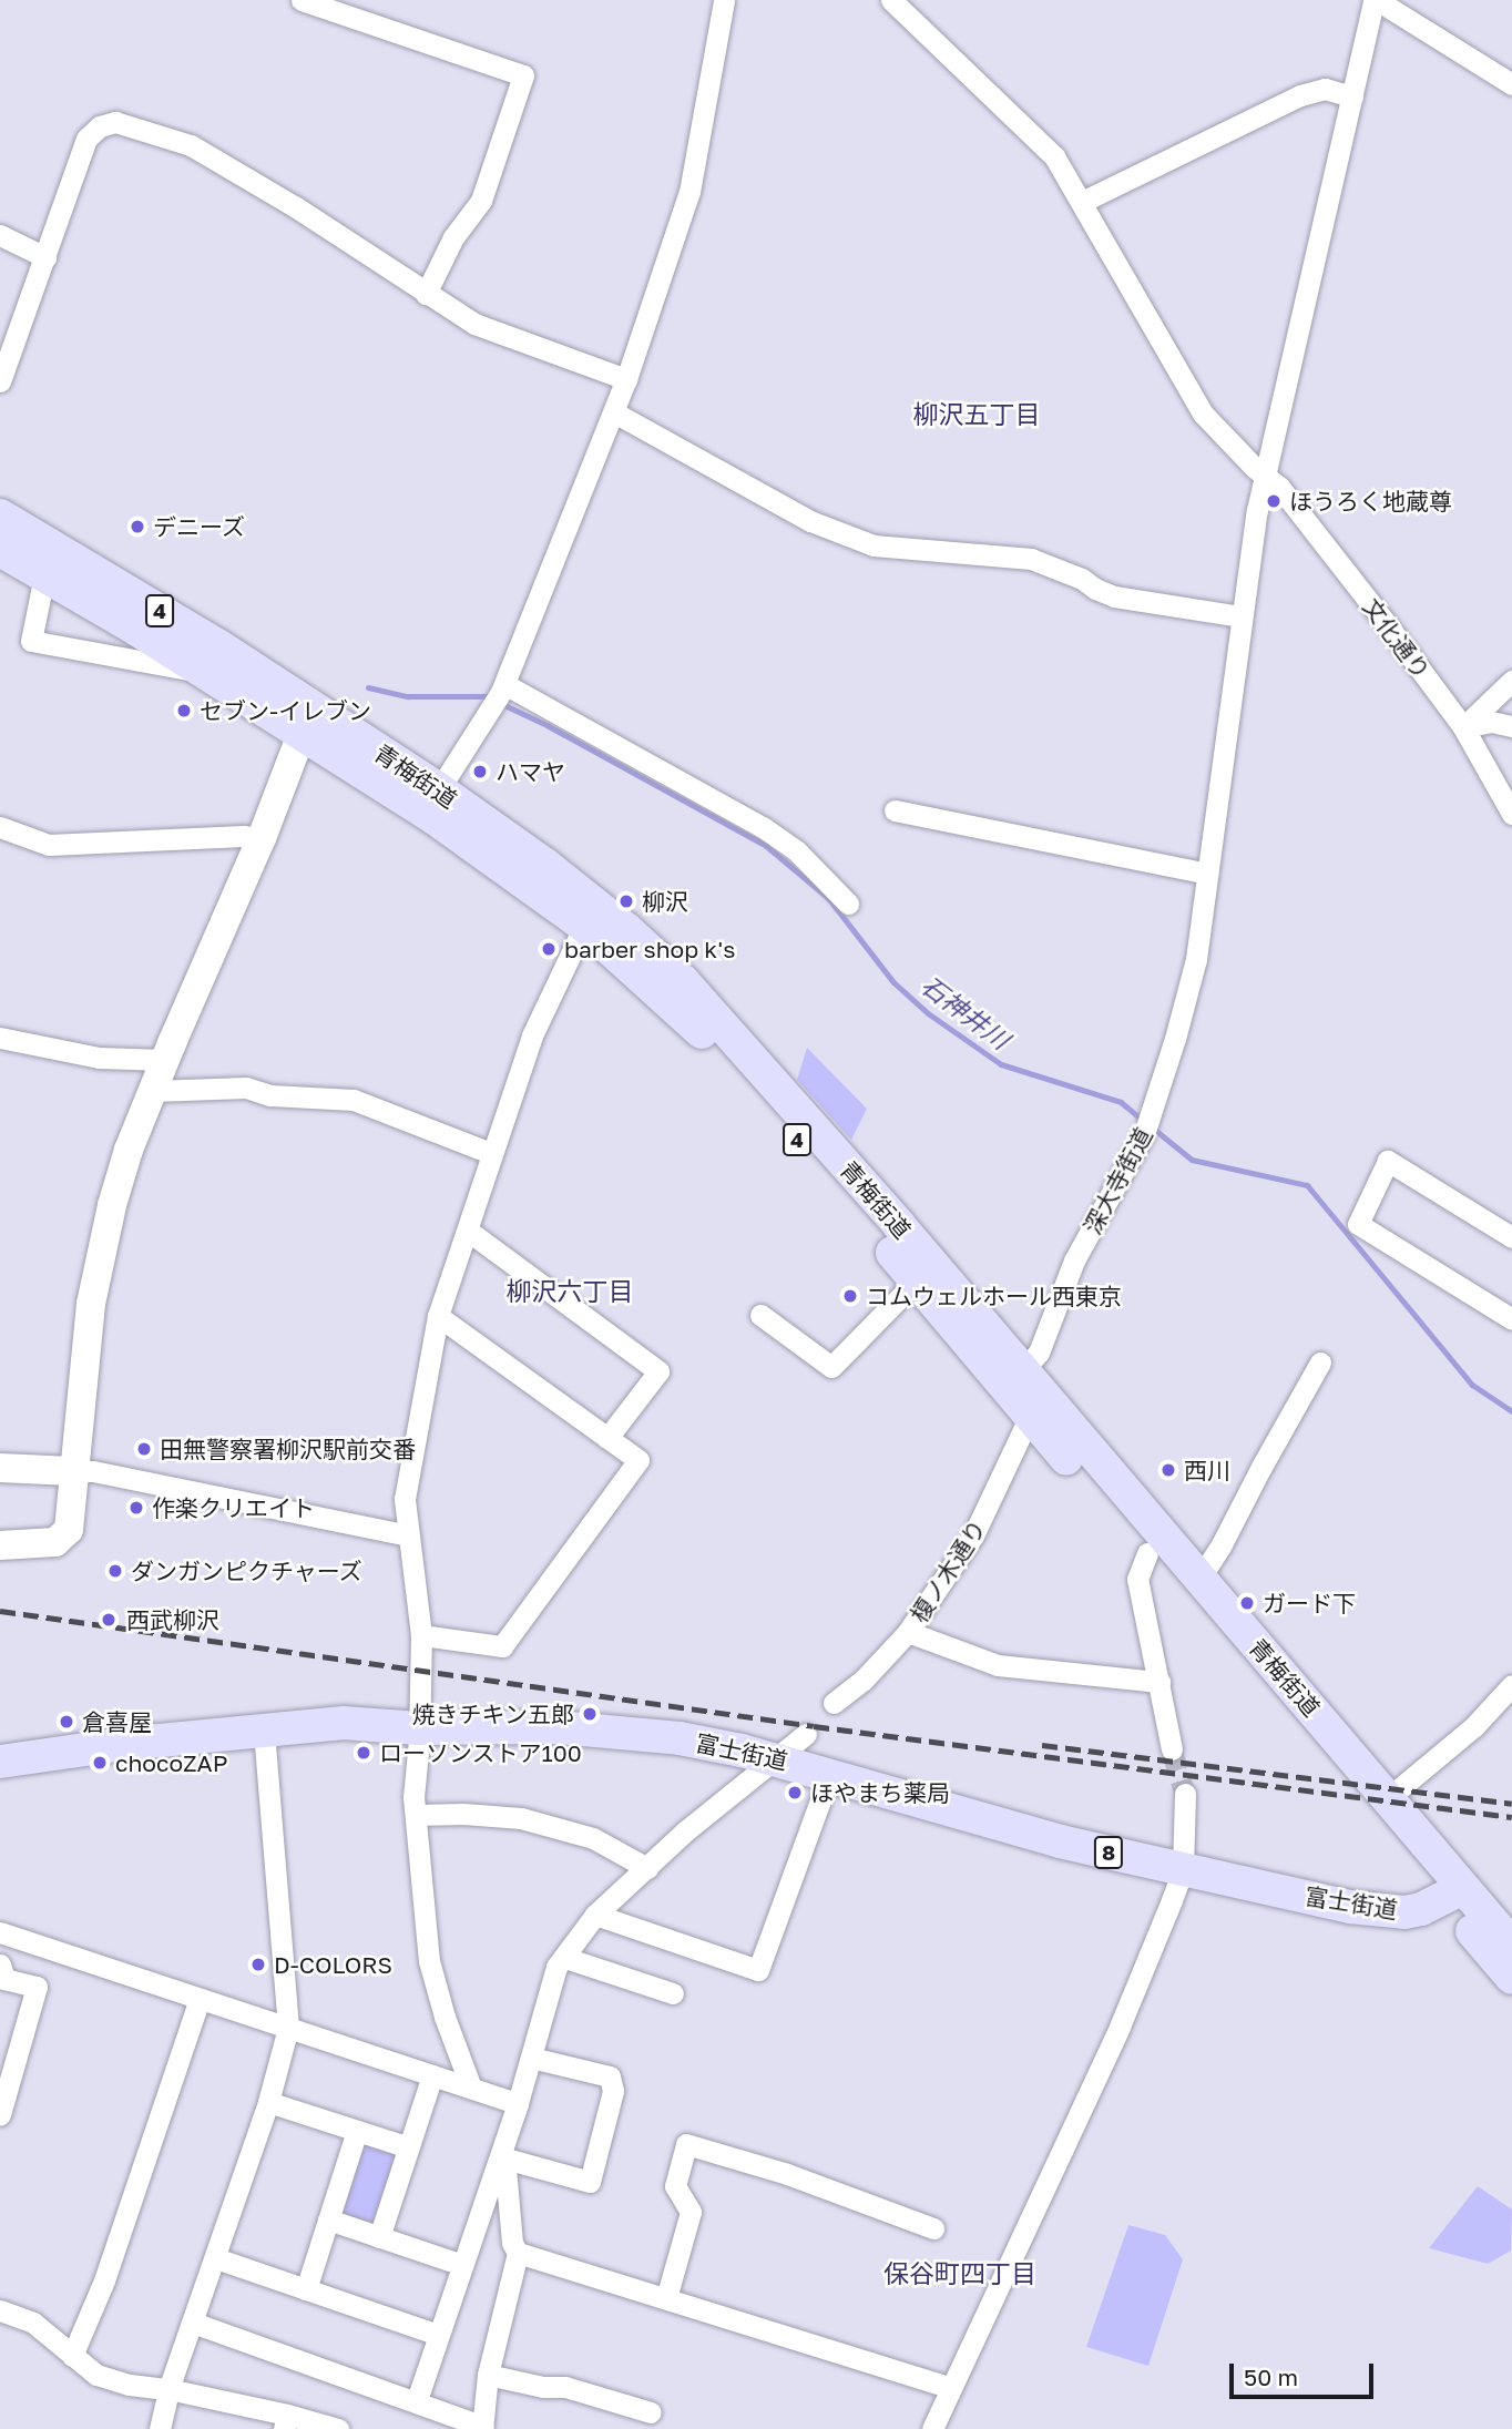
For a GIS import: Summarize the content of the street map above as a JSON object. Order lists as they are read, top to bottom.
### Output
{
  "streets": {
    "main road": [
      "4",
      "青梅街道",
      "富士街道",
      "8"
    ],
    "street": ["文化通り", "深大寺街道", "榎ノ木通り"]
  },
  "crossings": [
    ["青梅街道", "深大寺街道"],
    ["青梅街道", "榎ノ木通り"],
    ["青梅街道", "富士街道"]
  ],
  "districts": ["柳沢五丁目", "柳沢六丁目", "保谷町四丁目"],
  "water": ["石神井川"],
  "places": [
    "ほうろく地蔵尊",
    "デニーズ",
    "セブン-イレブン",
    "ハマヤ",
    "柳沢",
    "barber shop k's",
    "コムウェルホール西東京",
    "田無警察署柳沢駅前交番",
    "西川",
    "作楽クリエイト",
    "ダンガンピクチャーズ",
    "ガード下",
    "西武柳沢",
    "焼きチキン五郎",
    "倉喜屋",
    "ローソンストア100",
    "chocoZAP",
    "ほやまち薬局",
    "D-COLORS"
  ],
  "scale_bar": "50 m"
}
